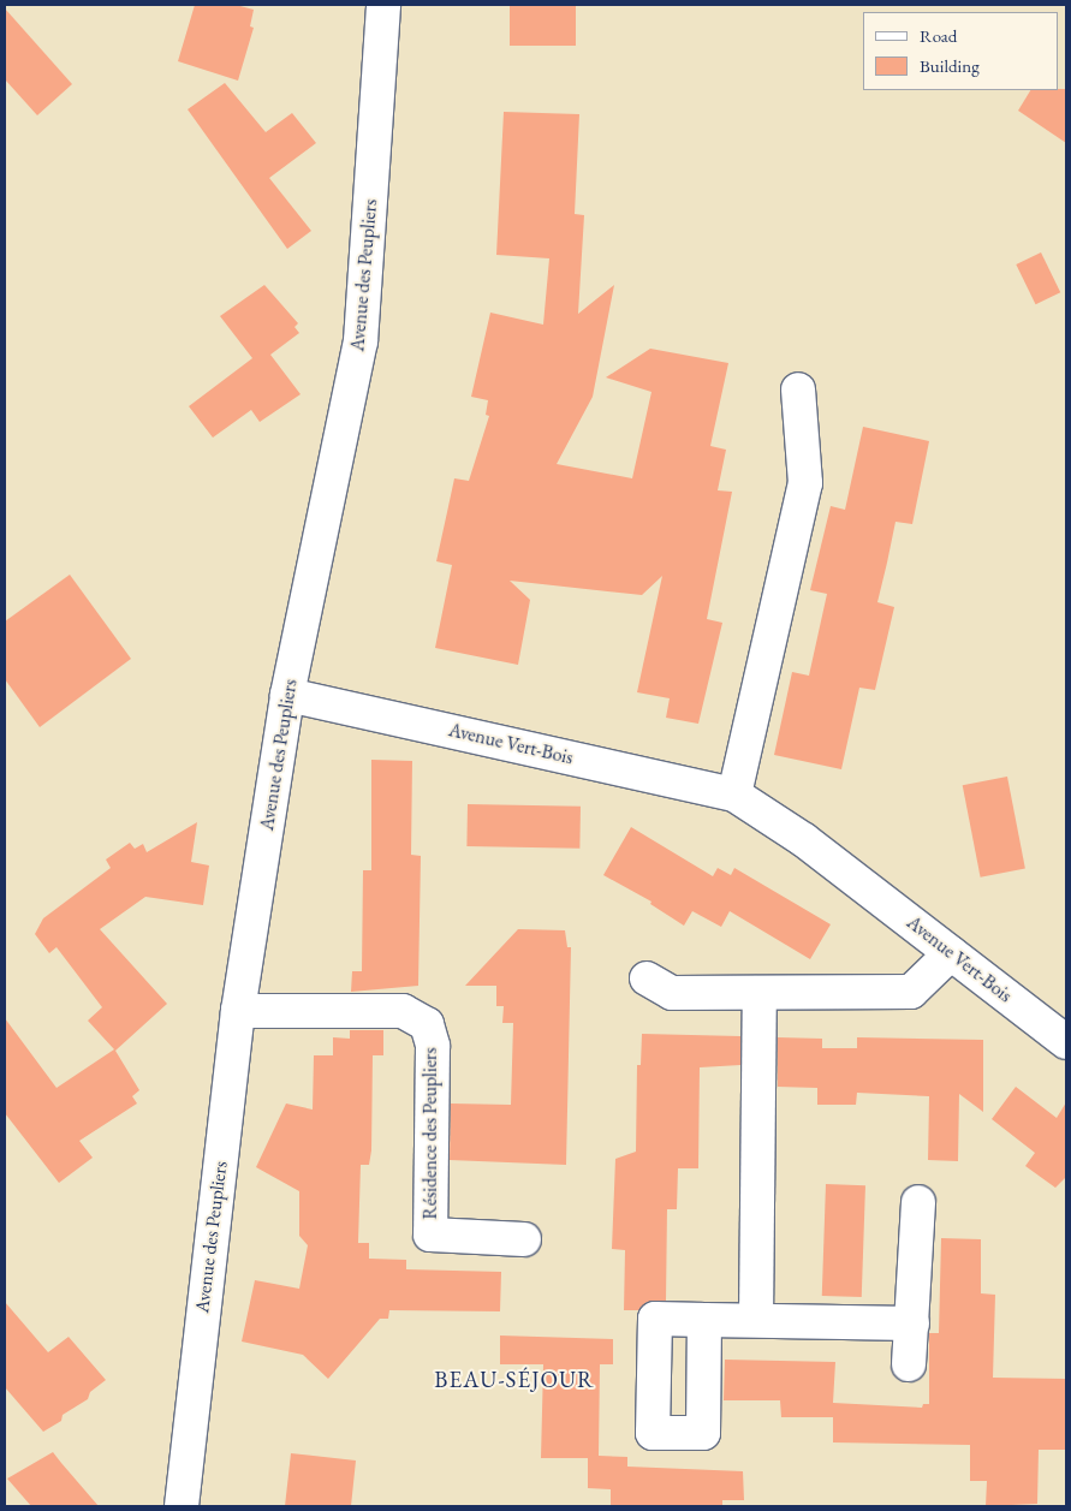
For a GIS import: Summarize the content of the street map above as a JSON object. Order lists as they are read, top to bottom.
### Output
{
  "streets": {
    "street": ["Avenue des Peupliers", "Avenue Vert-Bois", "Résidence des Peupliers"]
  },
  "crossings": [
    ["Avenue des Peupliers", "Avenue Vert-Bois"],
    ["Avenue des Peupliers", "Résidence des Peupliers"]
  ],
  "districts": ["BEAU-SÉJOUR"],
  "legend": ["Road", "Building"]
}
